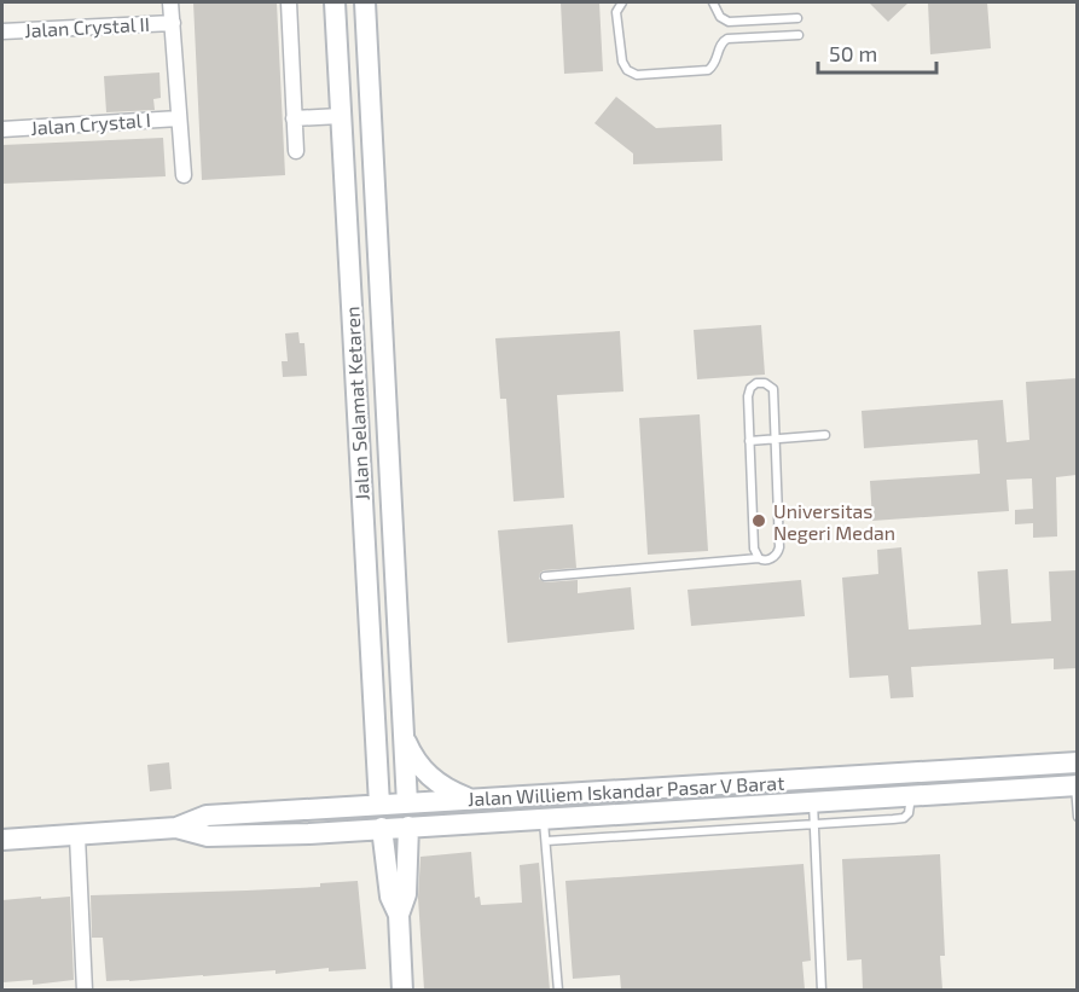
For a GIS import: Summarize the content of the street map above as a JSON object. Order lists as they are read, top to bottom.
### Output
{
  "streets": {
    "street": [
      "Jalan Crystal II",
      "Jalan Crystal I",
      "Jalan Selamat Ketaren",
      "Jalan Williem Iskandar Pasar V Barat"
    ]
  },
  "crossings": [
    ["Jalan Selamat Ketaren", "Jalan Williem Iskandar Pasar V Barat"]
  ],
  "places": ["Universitas Negeri Medan"],
  "scale_bar": "50 m"
}
